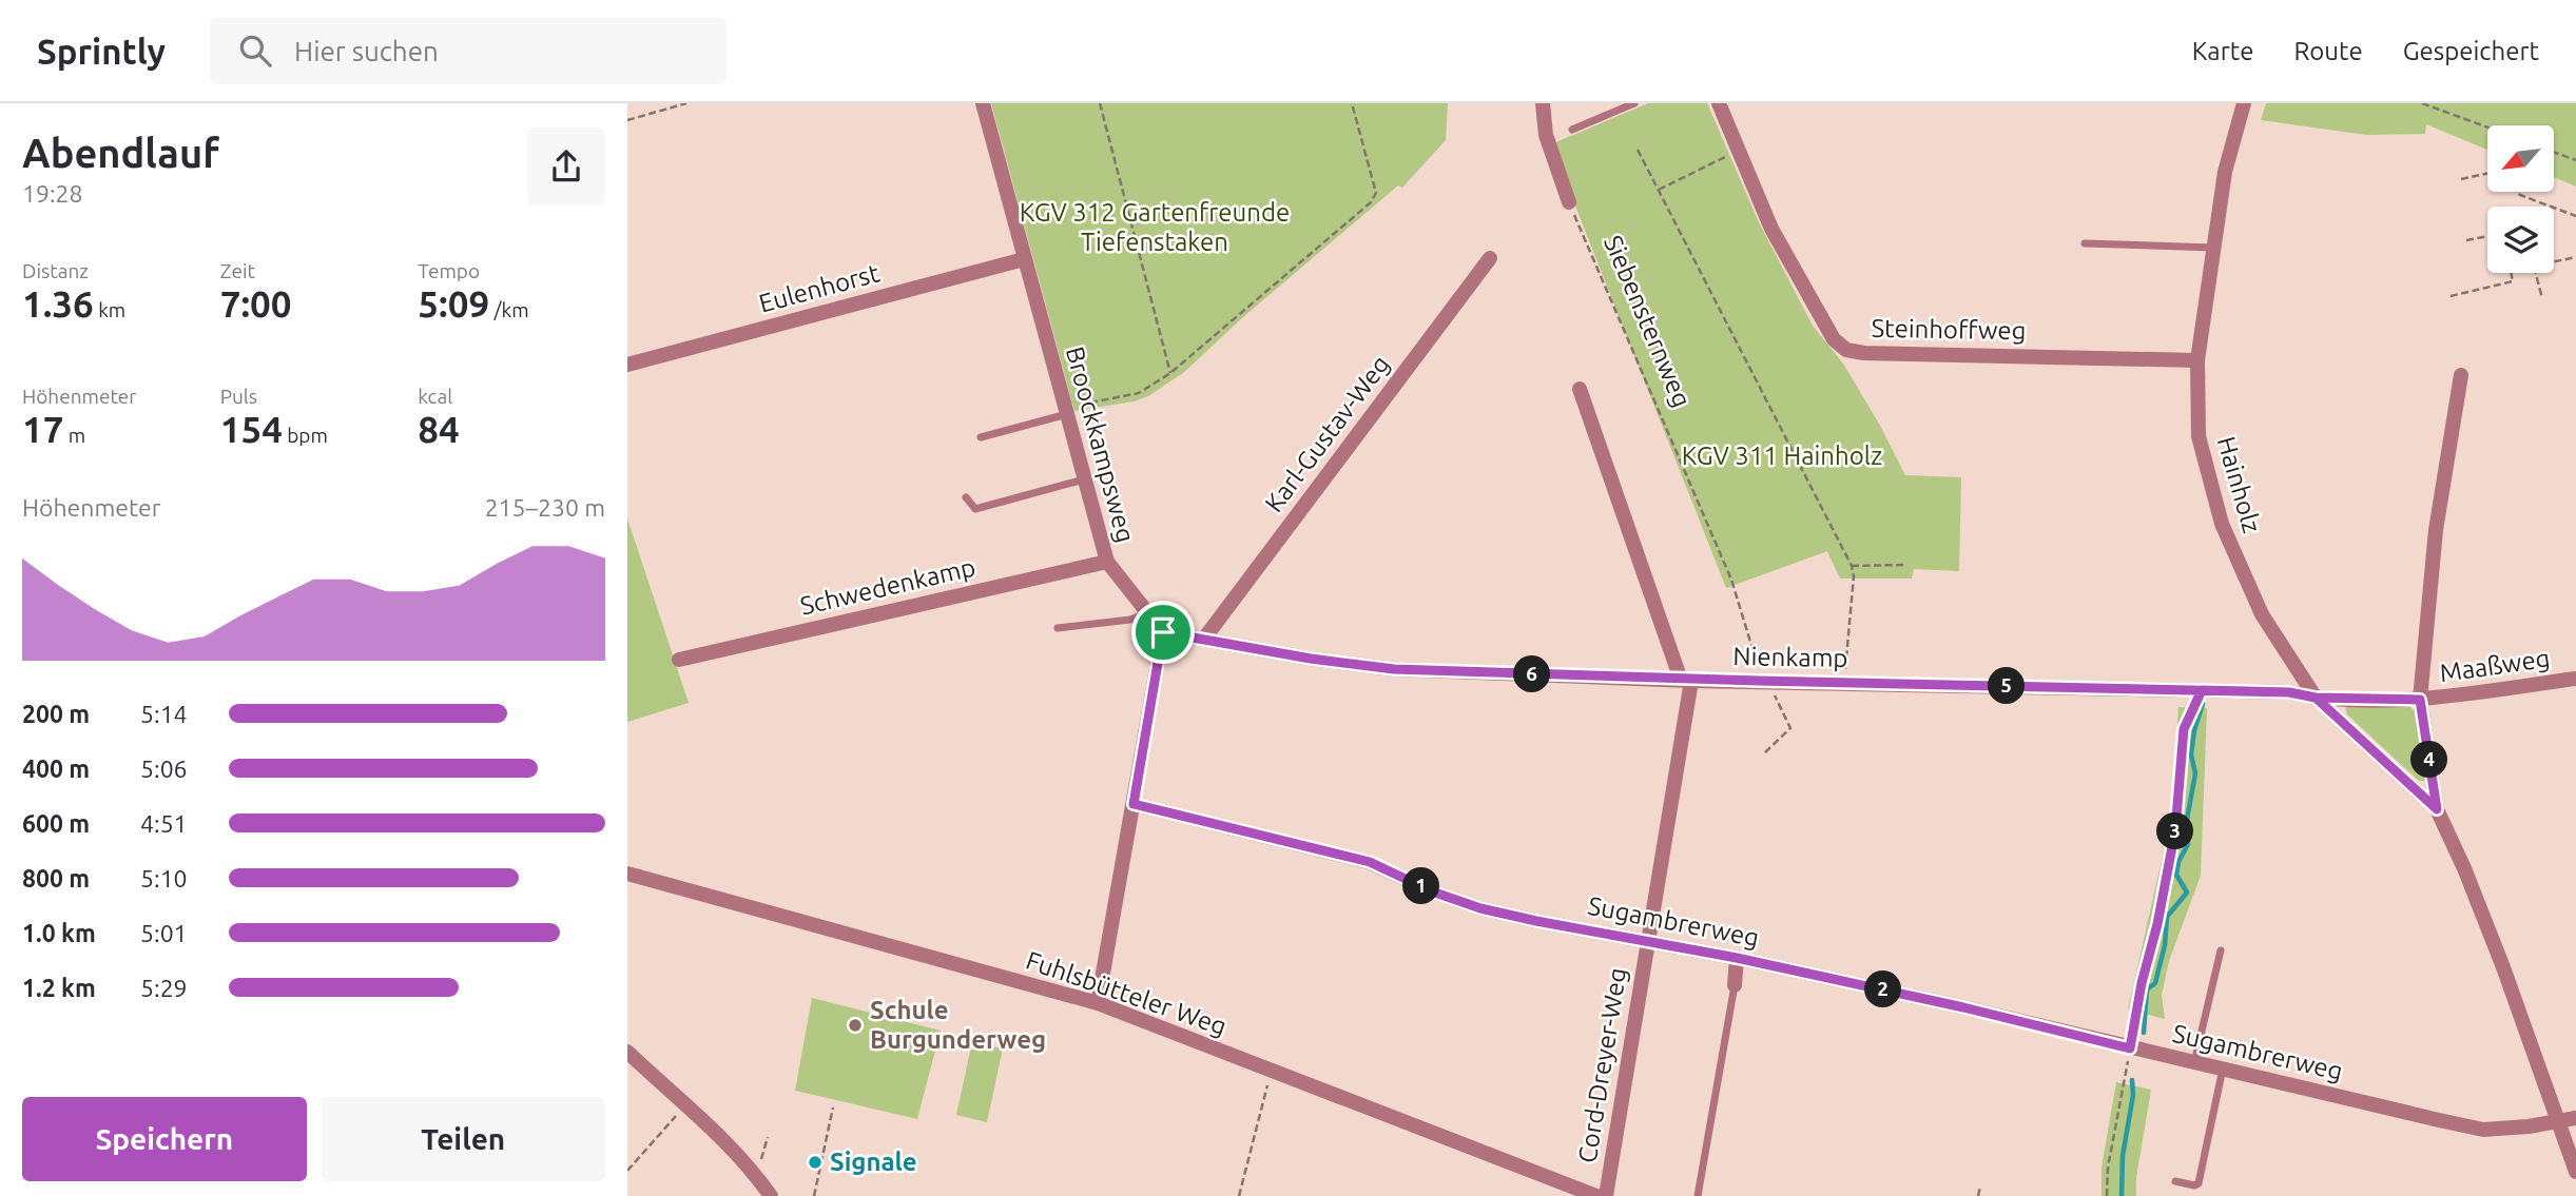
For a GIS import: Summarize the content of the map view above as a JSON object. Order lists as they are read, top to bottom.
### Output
{
  "streets": {
    "street": [
      "Eulenhorst",
      "Steinhoffweg",
      "Karl-Gustav-Weg",
      "Broockkampsweg",
      "Hainholz",
      "Schwedenkamp",
      "Nienkamp",
      "Maaßweg",
      "Sugambrerweg",
      "Fuhlsbütteler Weg",
      "Cord-Dreyer-Weg"
    ],
    "path": ["Siebensternweg"]
  },
  "crossings": [
    ["Eulenhorst", "Broockkampsweg"],
    ["Siebensternweg", "Nienkamp"],
    ["Steinhoffweg", "Hainholz"],
    ["Karl-Gustav-Weg", "Nienkamp"],
    ["Broockkampsweg", "Schwedenkamp"],
    ["Broockkampsweg", "Nienkamp"],
    ["Hainholz", "Nienkamp"],
    ["Hainholz", "Maaßweg"],
    ["Hainholz", "Sugambrerweg"],
    ["Nienkamp", "Maaßweg"],
    ["Nienkamp", "Cord-Dreyer-Weg"],
    ["Sugambrerweg", "Cord-Dreyer-Weg"]
  ],
  "parks": ["KGV 312 Gartenfreunde Tiefenstaken", "KGV 311 Hainholz"],
  "places": ["Schule Burgunderweg", "Signale"],
  "north": "bottom left",
  "page": {
    "header": "Sprintly",
    "search": "Hier suchen",
    "nav": ["Karte", "Route", "Gespeichert"],
    "heading": ["Abendlauf", "19:28"],
    "stats": [
      ["Distanz", "1.36 km"],
      ["Zeit", "7:00"],
      ["Tempo", "5:09 /km"],
      ["Höhenmeter", "17 m"],
      ["Puls", "154 bpm"],
      ["kcal", "84"]
    ],
    "chart": ["Höhenmeter", "215–230 m"],
    "pins": [
      "6",
      "5",
      "4",
      "3",
      "1",
      "2"
    ],
    "list": [
      {
        "name": "200 m",
        "note": "5:14"
      },
      {
        "name": "400 m",
        "note": "5:06"
      },
      {
        "name": "600 m",
        "note": "4:51"
      },
      {
        "name": "800 m",
        "note": "5:10"
      },
      {
        "name": "1.0 km",
        "note": "5:01"
      },
      {
        "name": "1.2 km",
        "note": "5:29"
      }
    ],
    "buttons": ["Speichern", "Teilen"]
  }
}
